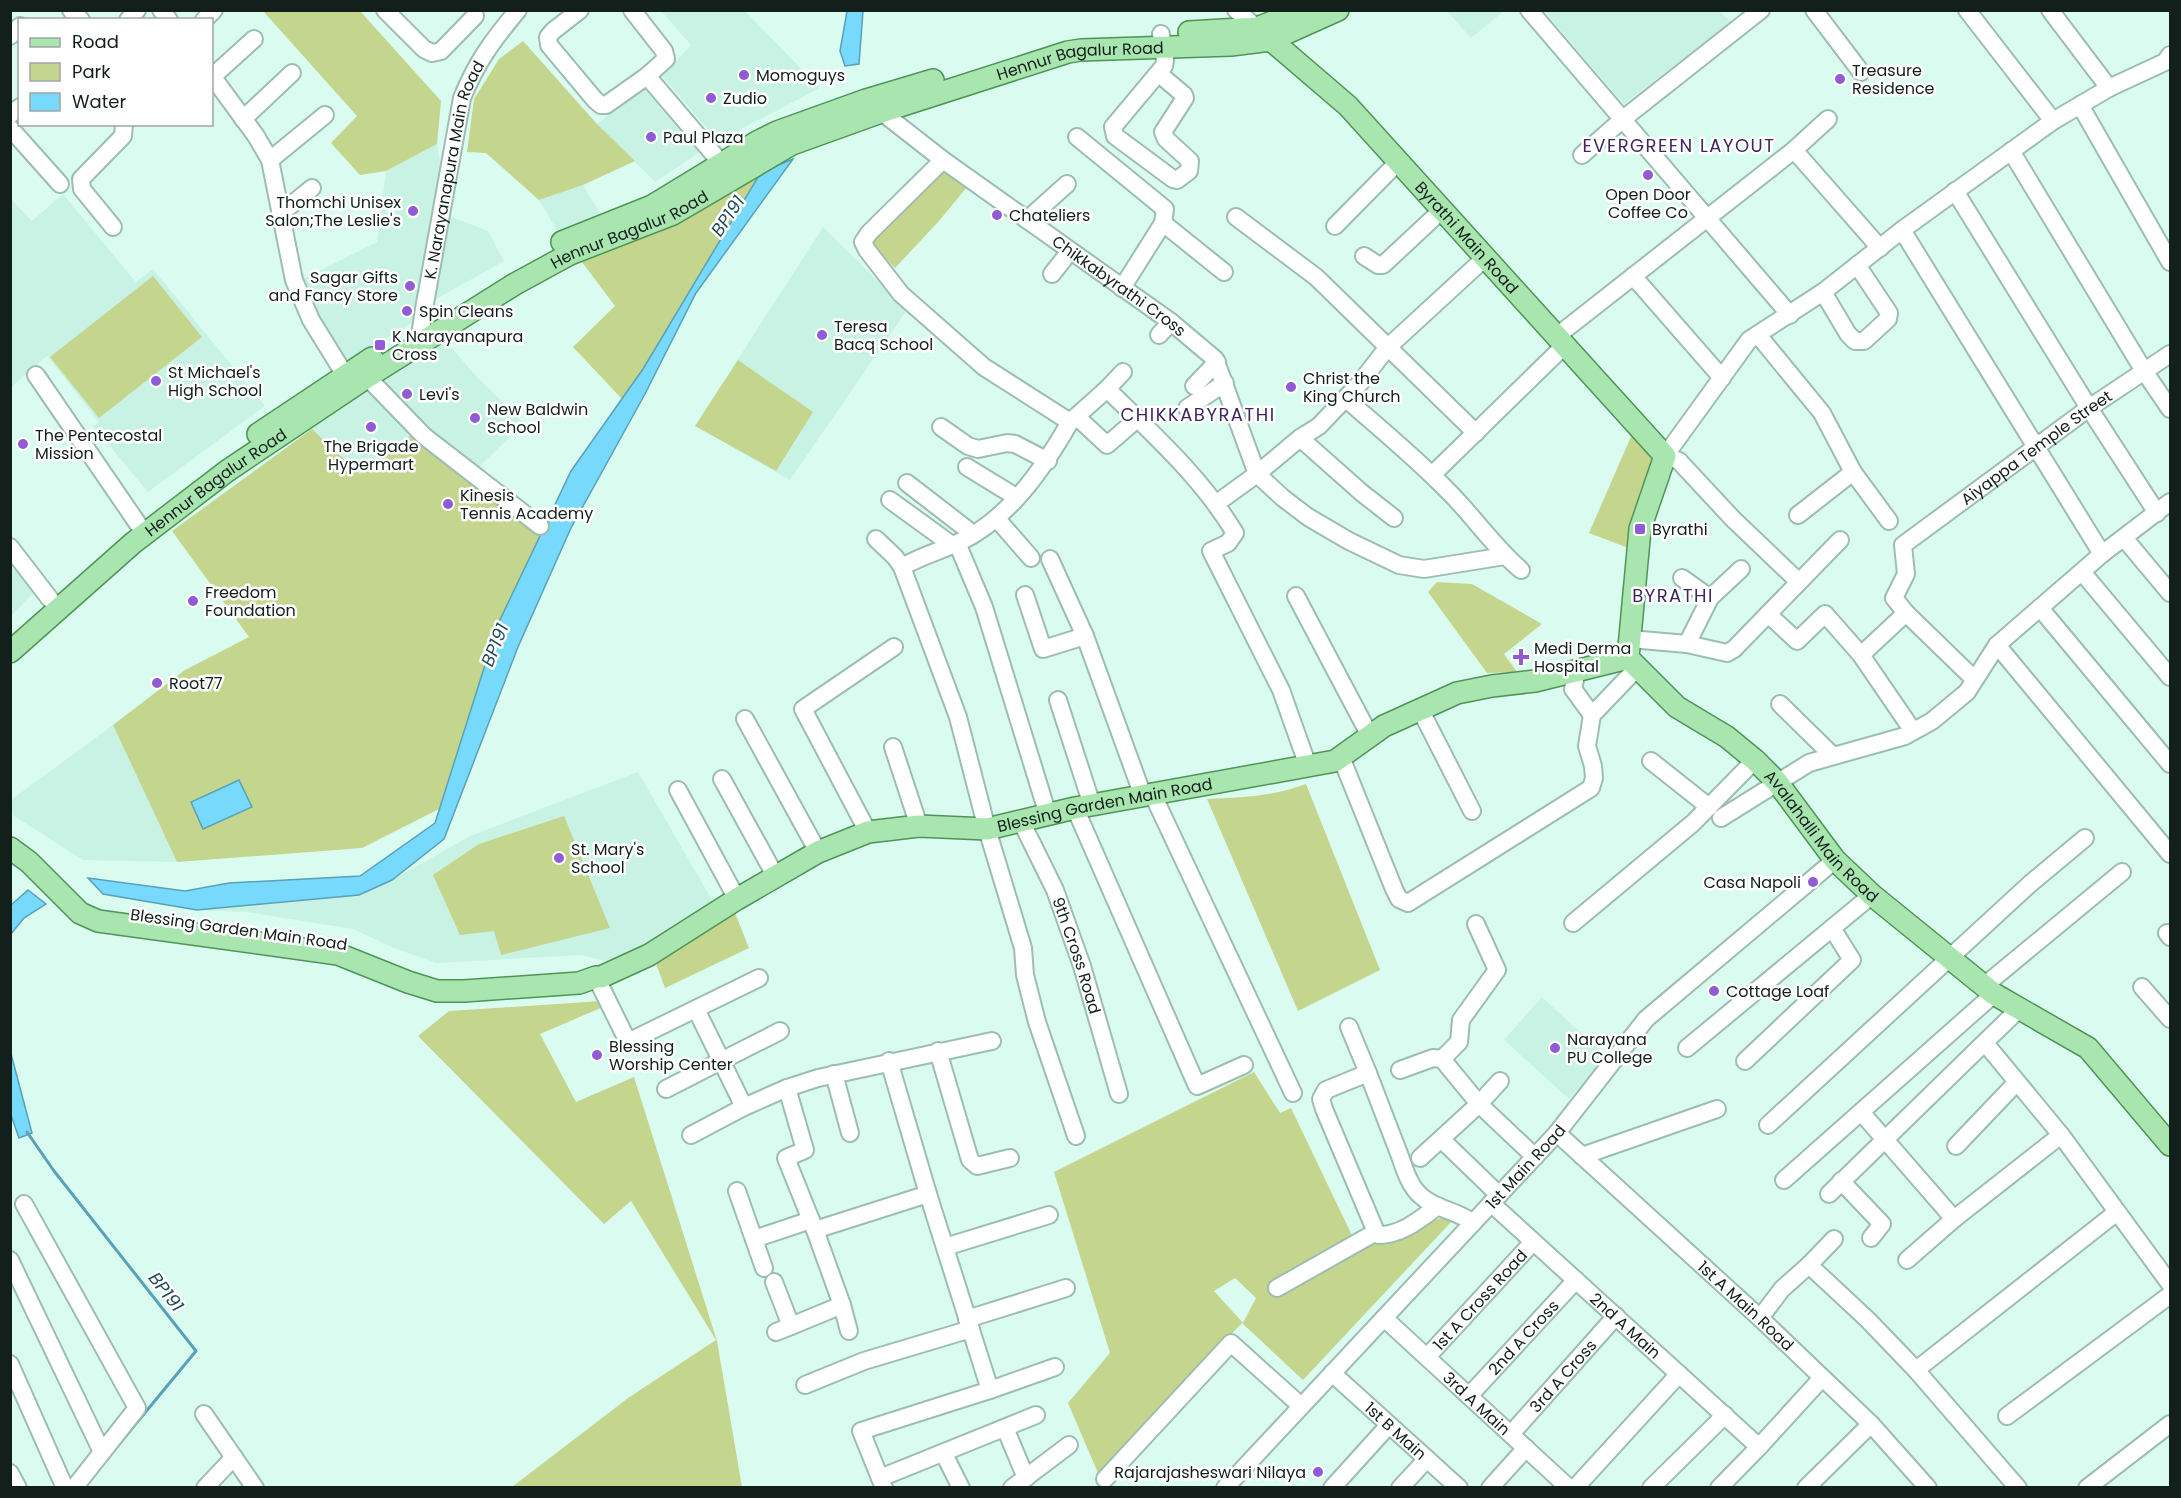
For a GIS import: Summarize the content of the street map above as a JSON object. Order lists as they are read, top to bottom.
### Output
{
  "streets": {
    "main road": [
      "Hennur Bagalur Road",
      "Byrathi Main Road",
      "Blessing Garden Main Road",
      "Avalahalli Main Road"
    ],
    "street": [
      "K. Narayanapura Main Road",
      "Chikkabyrathi Cross",
      "Aiyappa Temple Street",
      "9th Cross Road",
      "1st Main Road",
      "1st A Cross Road",
      "1st A Main Road",
      "2nd A Main",
      "2nd A Cross",
      "3rd A Cross",
      "3rd A Main",
      "1st B Main"
    ]
  },
  "crossings": [
    ["Hennur Bagalur Road", "K. Narayanapura Main Road"],
    ["Hennur Bagalur Road", "Byrathi Main Road"],
    ["Hennur Bagalur Road", "Chikkabyrathi Cross"],
    ["Blessing Garden Main Road", "Avalahalli Main Road"],
    ["Blessing Garden Main Road", "9th Cross Road"],
    ["Avalahalli Main Road", "1st Main Road"],
    ["1st Main Road", "1st A Main Road"],
    ["1st Main Road", "2nd A Main"],
    ["1st Main Road", "3rd A Main"],
    ["1st Main Road", "1st B Main"],
    ["1st A Cross Road", "2nd A Main"],
    ["1st A Cross Road", "3rd A Main"],
    ["2nd A Main", "2nd A Cross"],
    ["2nd A Main", "3rd A Cross"],
    ["2nd A Cross", "3rd A Main"],
    ["3rd A Cross", "3rd A Main"]
  ],
  "districts": ["EVERGREEN LAYOUT", "CHIKKABYRATHI", "BYRATHI"],
  "water": ["BP191"],
  "places": {
    "other": [
      "Momoguys",
      "Treasure Residence",
      "Zudio",
      "Paul Plaza",
      "Open Door Coffee Co",
      "Thomchi Unisex Salon;The Leslie's",
      "Chateliers",
      "Sagar Gifts and Fancy Store",
      "Spin Cleans",
      "Teresa Bacq School",
      "St Michael's High School",
      "Christ the King Church",
      "Levi's",
      "New Baldwin School",
      "The Brigade Hypermart",
      "The Pentecostal Mission",
      "Kinesis Tennis Academy",
      "Freedom Foundation",
      "Root77",
      "St. Mary's School",
      "Casa Napoli",
      "Cottage Loaf",
      "Narayana PU College",
      "Blessing Worship Center",
      "Rajarajasheswari Nilaya"
    ],
    "transit": ["K Narayanapura Cross", "Byrathi"],
    "health": ["Medi Derma Hospital"]
  },
  "legend": ["Road", "Park", "Water"]
}
